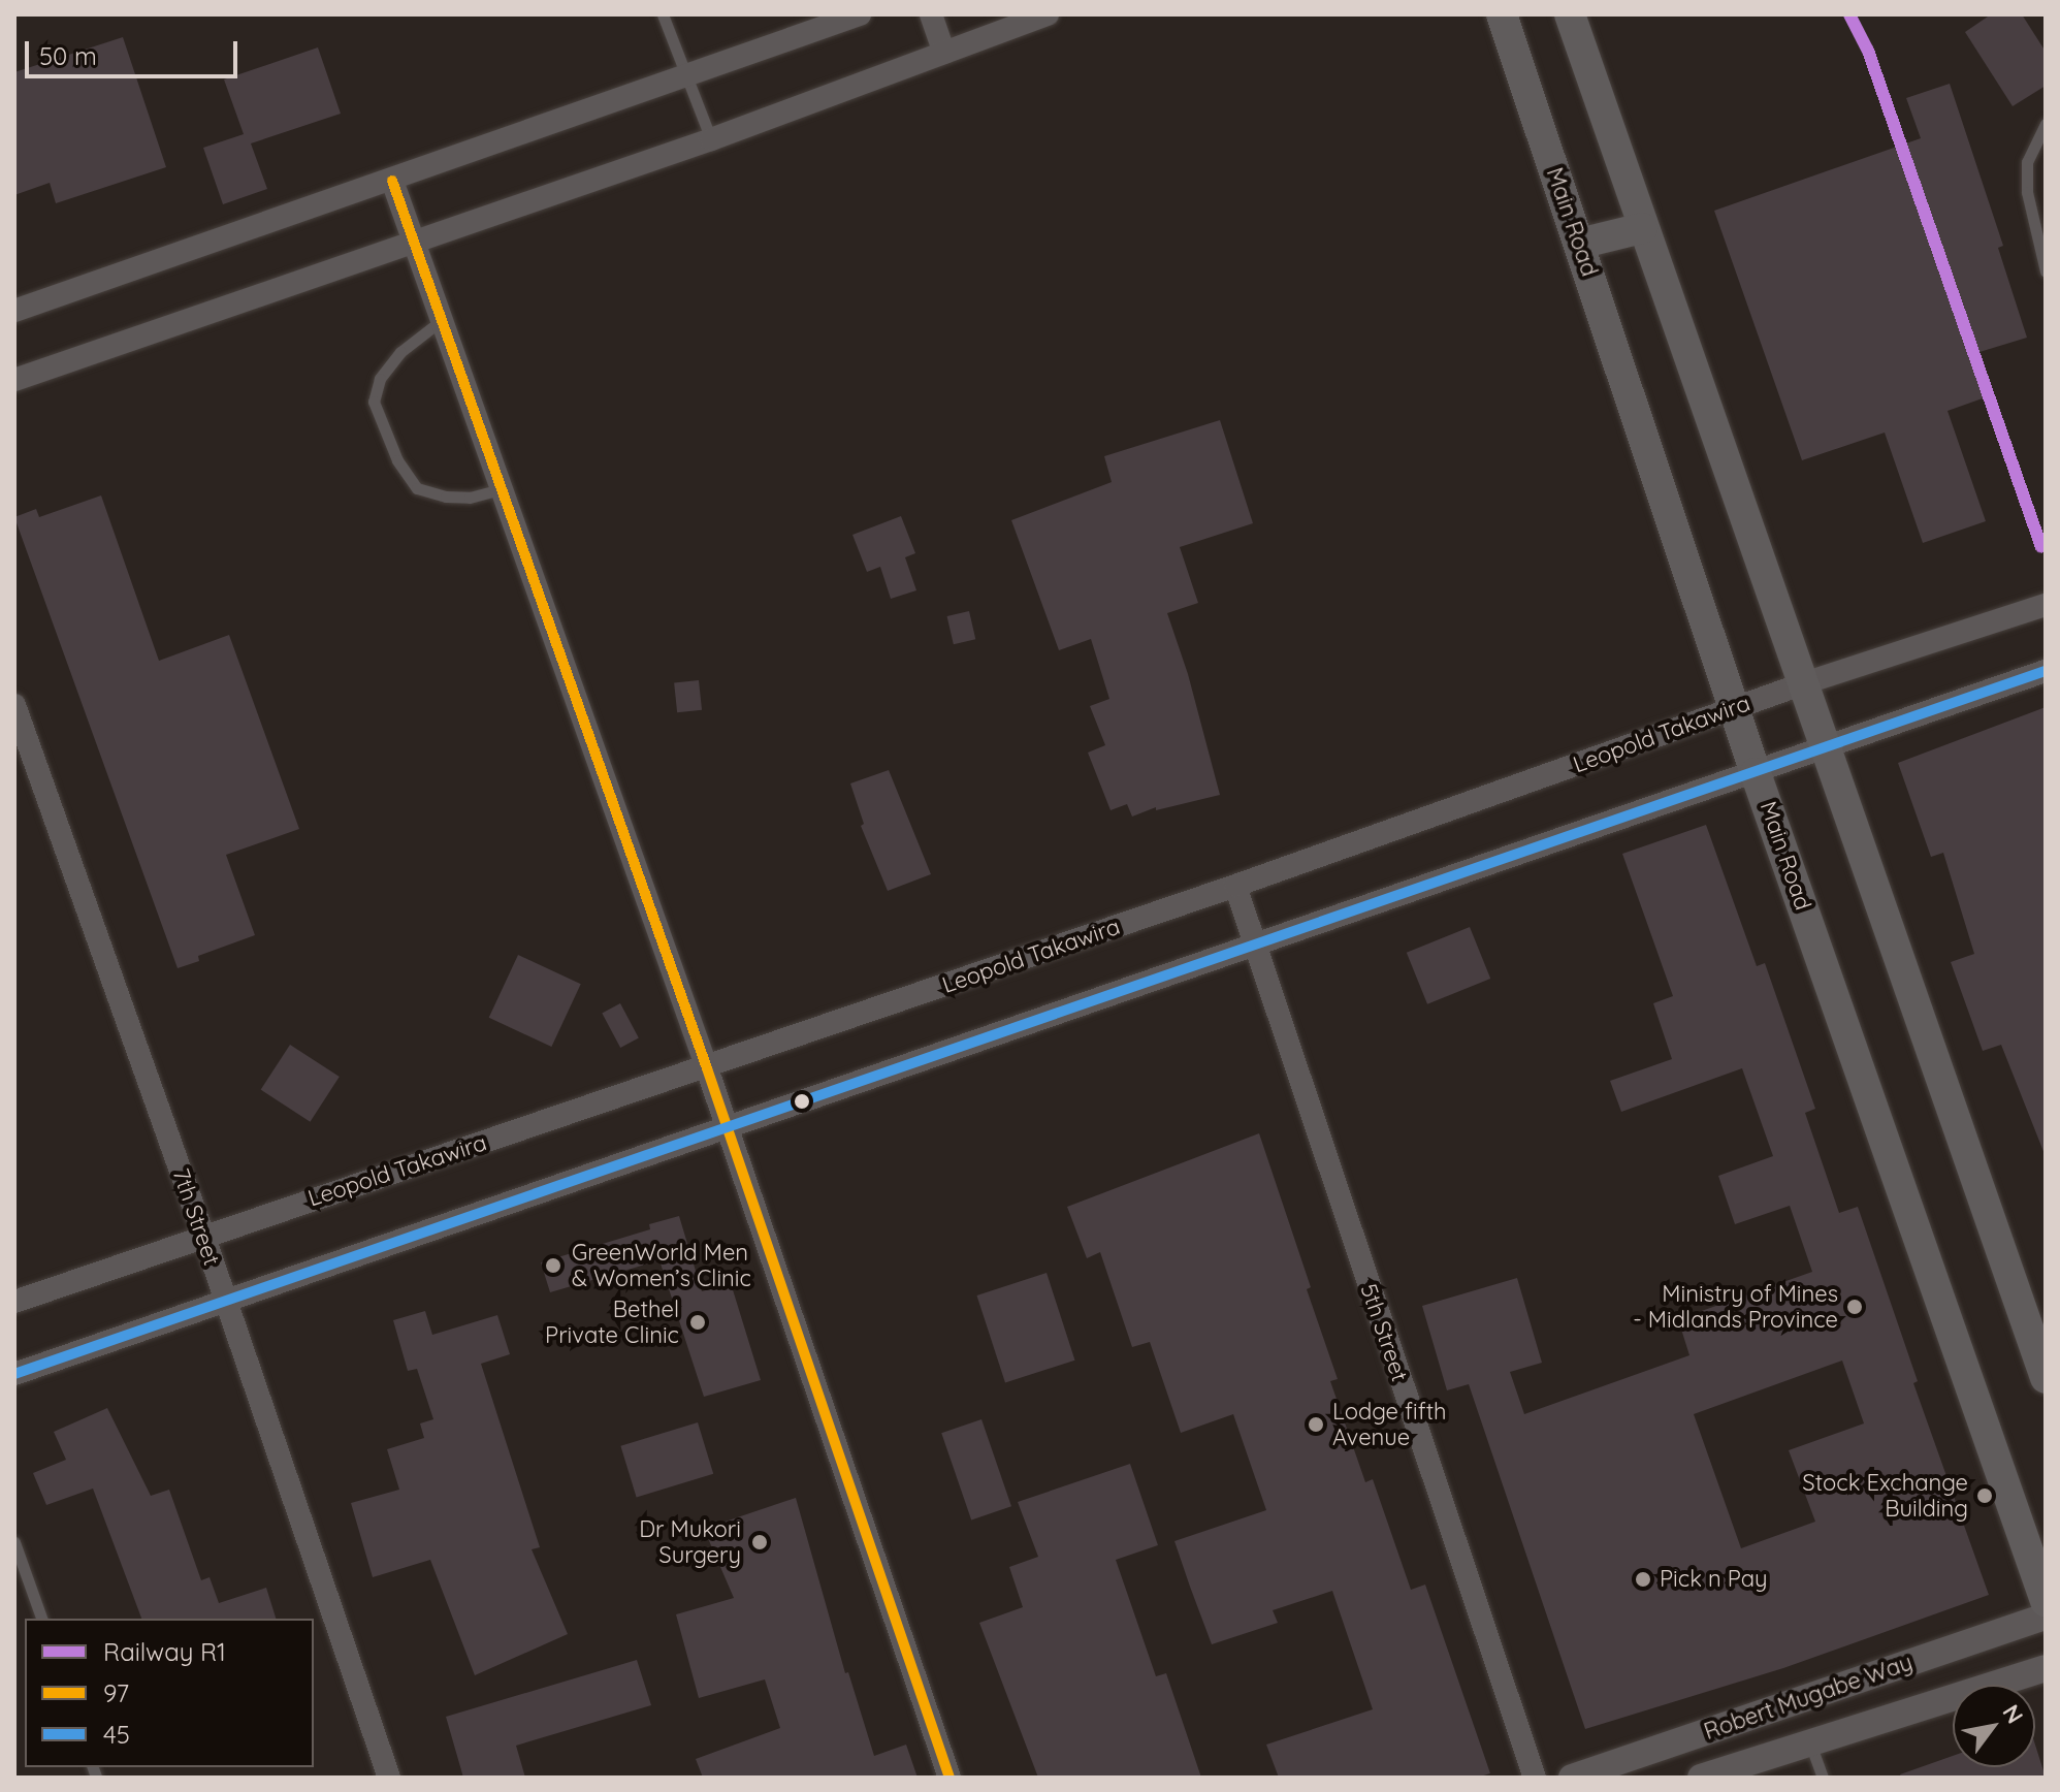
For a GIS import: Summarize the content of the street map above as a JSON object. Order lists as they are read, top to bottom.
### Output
{
  "streets": {
    "main road": ["Main Road"],
    "street": [
      "Leopold Takawira",
      "7th Street",
      "5th Street",
      "Robert Mugabe Way"
    ]
  },
  "crossings": [
    ["Main Road", "Leopold Takawira"],
    ["Leopold Takawira", "7th Street"],
    ["Leopold Takawira", "5th Street"]
  ],
  "places": [
    "GreenWorld Men & Women’s Clinic",
    "Ministry of Mines - Midlands Province",
    "Bethel Private Clinic",
    "Lodge fifth Avenue",
    "Stock Exchange Building",
    "Dr Mukori Surgery",
    "Pick n Pay"
  ],
  "lines": ["rail line R1", "transit line 97", "transit line 45"],
  "legend": ["Railway R1", "97", "45"],
  "scale_bar": "50 m",
  "north": "top right"
}
